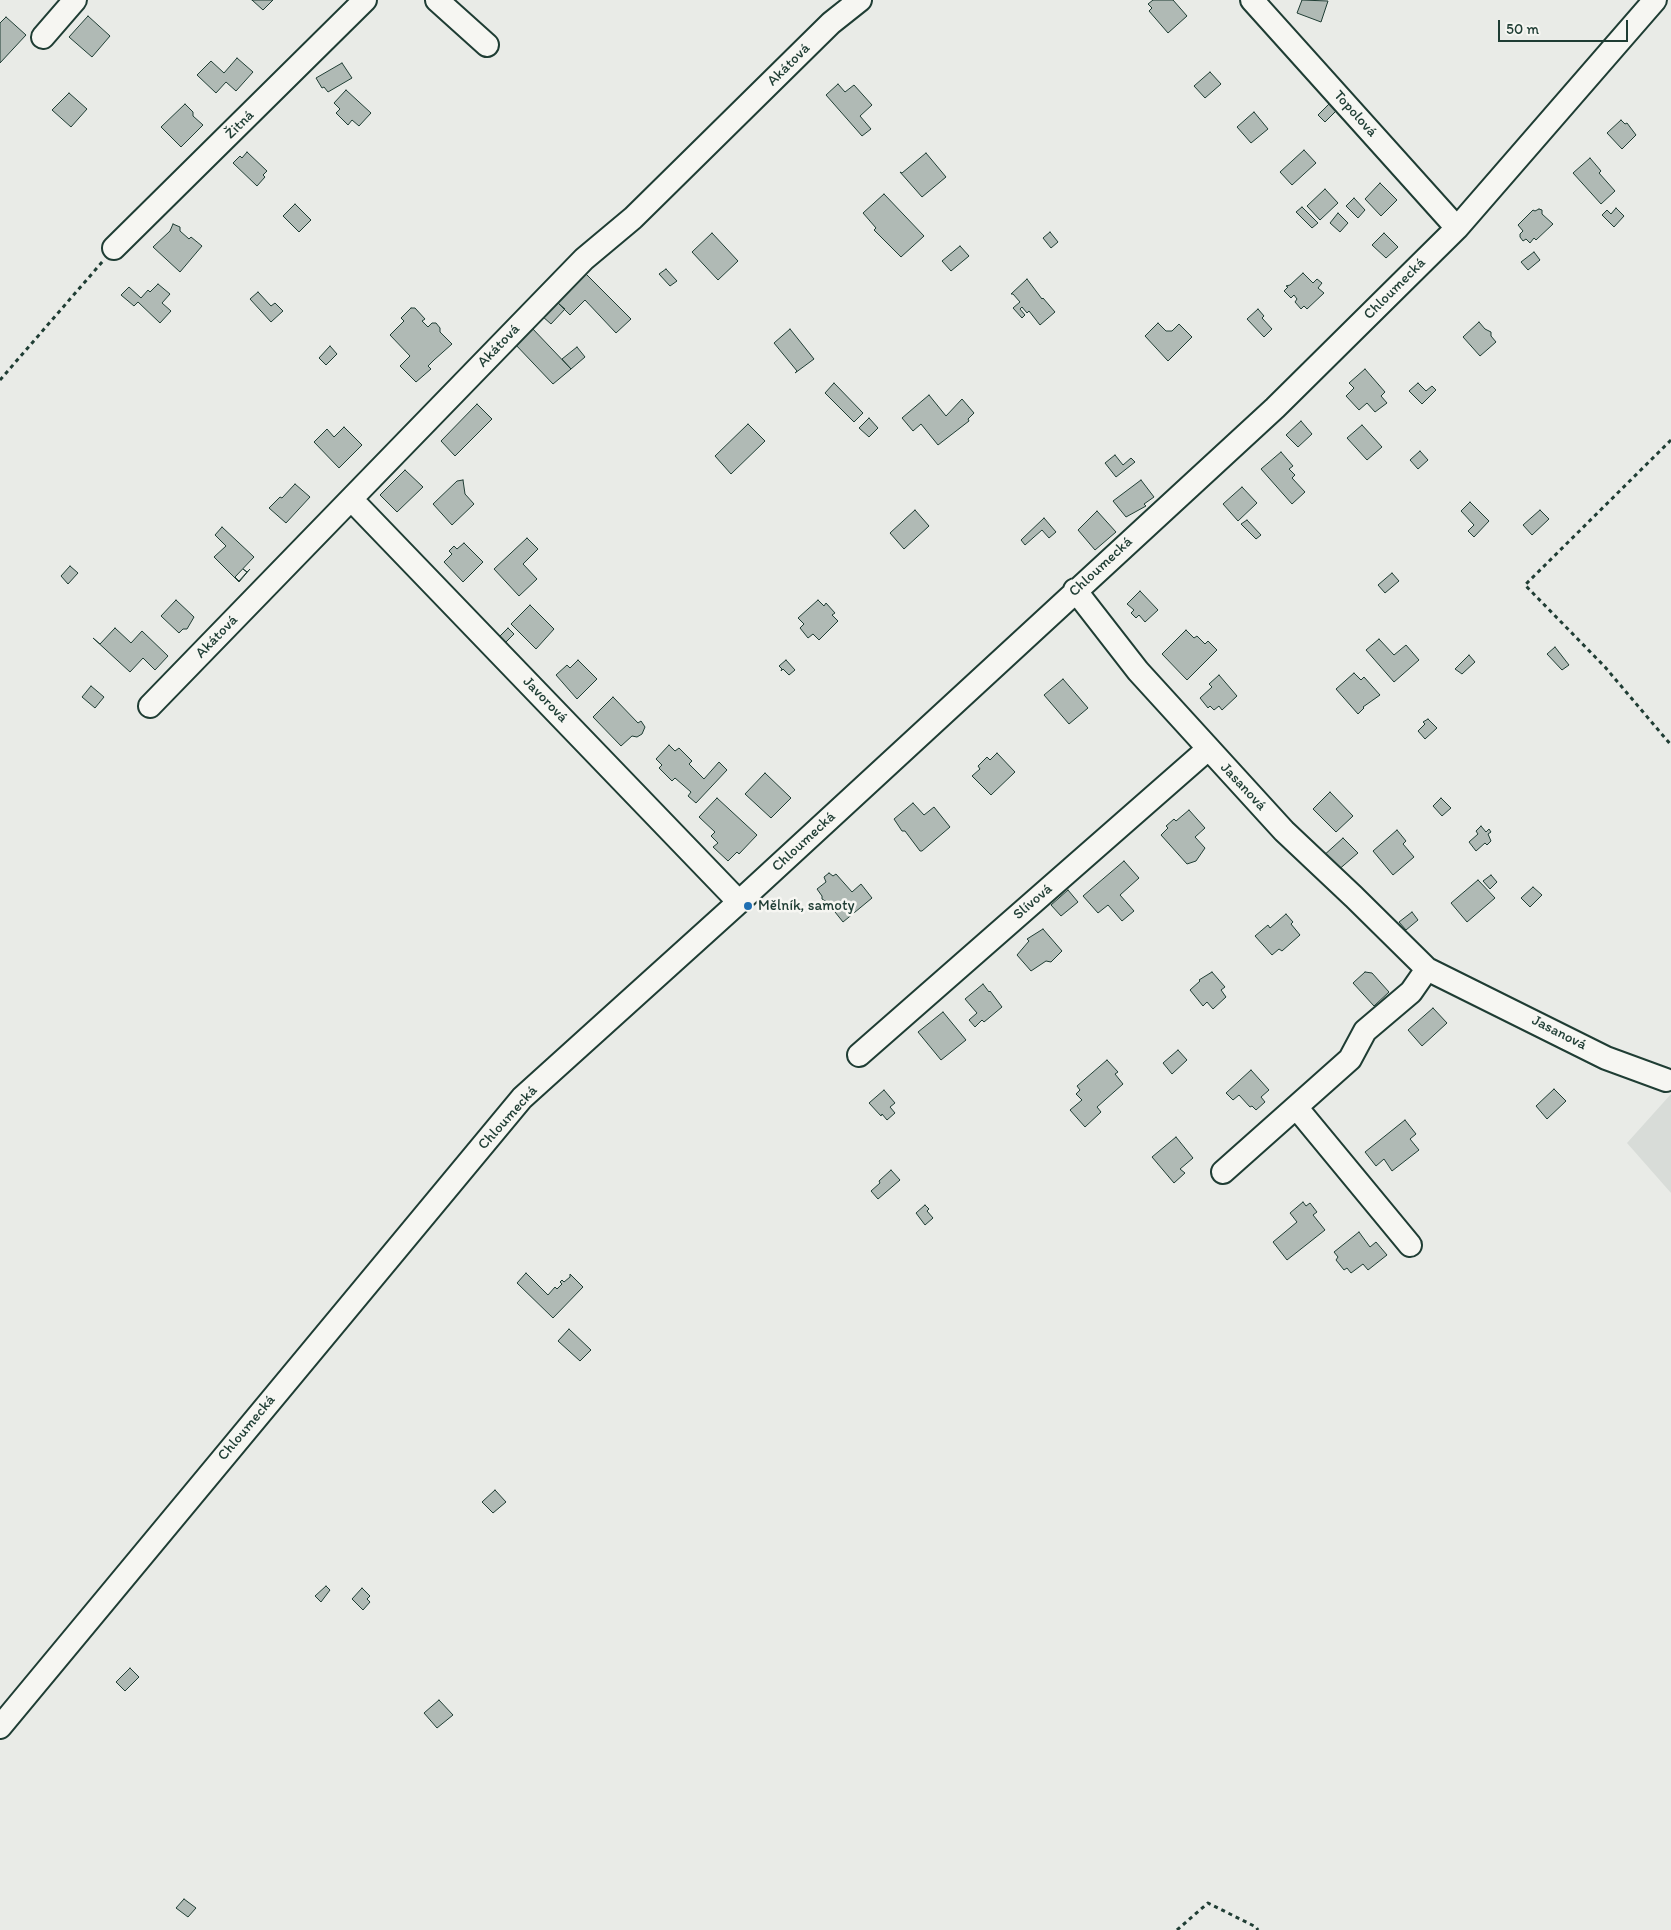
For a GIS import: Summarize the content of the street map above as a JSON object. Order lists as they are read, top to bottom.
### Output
{
  "streets": {
    "street": [
      "Akátová",
      "Topolová",
      "Žitná",
      "Chloumecká",
      "Javorová",
      "Jasanová",
      "Slívová"
    ]
  },
  "crossings": [
    ["Akátová", "Javorová"],
    ["Topolová", "Chloumecká"],
    ["Chloumecká", "Javorová"],
    ["Chloumecká", "Jasanová"],
    ["Jasanová", "Slívová"]
  ],
  "places": ["Mělník, samoty"],
  "scale_bar": "50 m"
}
